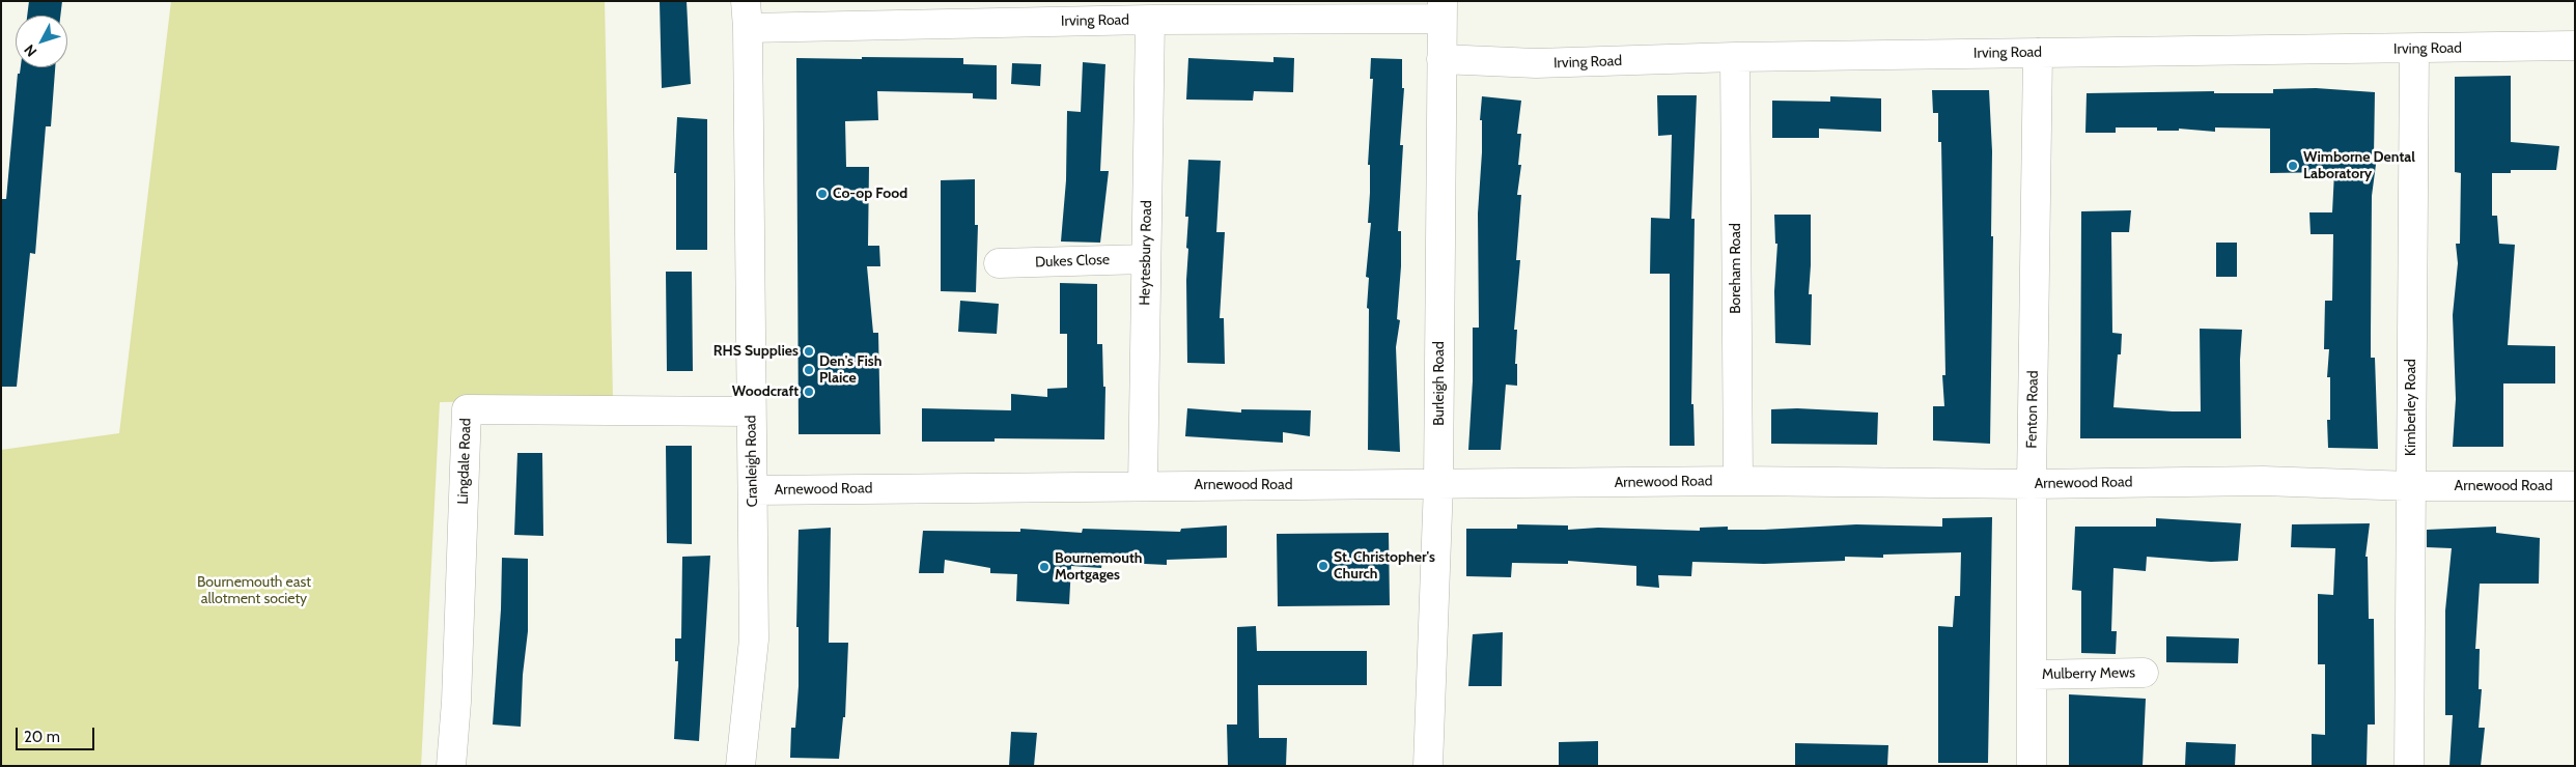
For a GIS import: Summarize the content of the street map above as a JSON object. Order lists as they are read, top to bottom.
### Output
{
  "streets": {
    "street": [
      "Irving Road",
      "Heytesbury Road",
      "Dukes Close",
      "Boreham Road",
      "Burleigh Road",
      "Kimberley Road",
      "Fenton Road",
      "Lingdale Road",
      "Cranleigh Road",
      "Arnewood Road",
      "Mulberry Mews"
    ]
  },
  "crossings": [
    ["Irving Road", "Heytesbury Road"],
    ["Irving Road", "Boreham Road"],
    ["Irving Road", "Burleigh Road"],
    ["Irving Road", "Kimberley Road"],
    ["Irving Road", "Fenton Road"],
    ["Irving Road", "Cranleigh Road"],
    ["Heytesbury Road", "Dukes Close"],
    ["Heytesbury Road", "Arnewood Road"],
    ["Boreham Road", "Arnewood Road"],
    ["Burleigh Road", "Arnewood Road"],
    ["Kimberley Road", "Arnewood Road"],
    ["Fenton Road", "Arnewood Road"],
    ["Fenton Road", "Mulberry Mews"],
    ["Lingdale Road", "Cranleigh Road"],
    ["Cranleigh Road", "Arnewood Road"]
  ],
  "parks": ["Bournemouth east allotment society"],
  "places": [
    "Wimborne Dental Laboratory",
    "Co-op Food",
    "RHS Supplies",
    "Den's Fish Plaice",
    "Woodcraft",
    "St. Christopher's Church",
    "Bournemouth Mortgages"
  ],
  "scale_bar": "20 m",
  "north": "bottom left"
}
